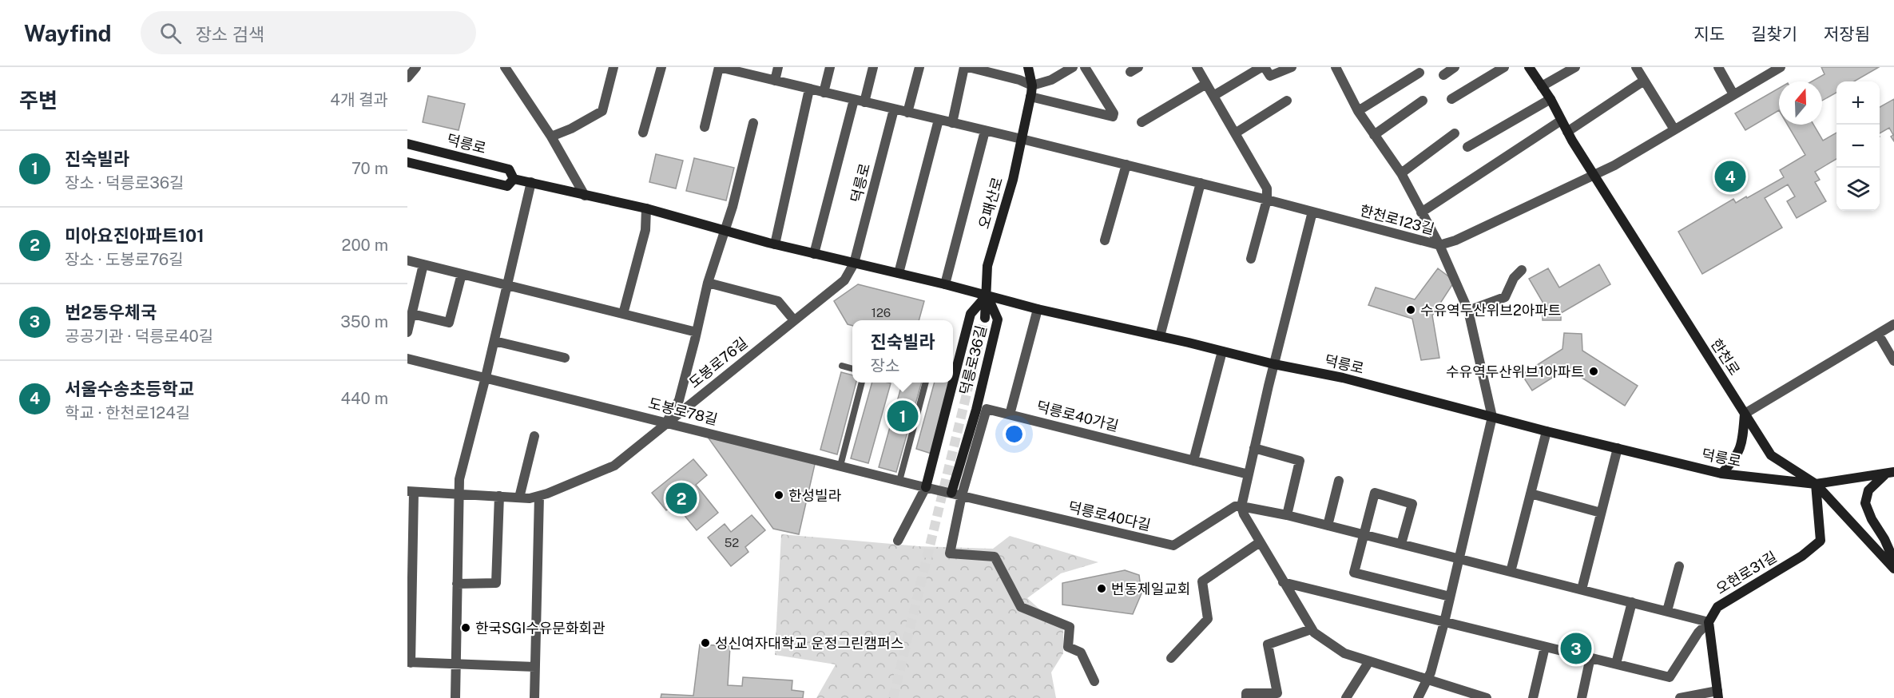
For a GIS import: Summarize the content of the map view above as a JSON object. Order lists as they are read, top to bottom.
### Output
{
  "streets": {
    "main road": [
      "덕릉로",
      "오패산로",
      "한천로",
      "덕릉로36길",
      "오현로31길"
    ],
    "street": [
      "한천로123길",
      "도봉로76길",
      "도봉로78길",
      "덕릉로40가길",
      "덕릉로40다길"
    ]
  },
  "crossings": [
    ["덕릉로", "오패산로"],
    ["덕릉로", "한천로123길"],
    ["덕릉로", "한천로"],
    ["덕릉로", "덕릉로36길"],
    ["덕릉로", "도봉로76길"],
    ["덕릉로", "오현로31길"],
    ["오패산로", "한천로123길"],
    ["오패산로", "덕릉로36길"],
    ["한천로123길", "한천로"],
    ["한천로", "오현로31길"],
    ["덕릉로36길", "도봉로78길"],
    ["덕릉로36길", "덕릉로40다길"],
    ["도봉로76길", "도봉로78길"],
    ["도봉로78길", "덕릉로40다길"],
    ["덕릉로40가길", "덕릉로40다길"]
  ],
  "places": [
    "수유역두산위브2아파트",
    "수유역두산위브1아파트",
    "한성빌라",
    "번동제일교회",
    "한국SGI수유문화회관",
    "성신여자대학교 운정그린캠퍼스"
  ],
  "house_numbers": ["126", "52"],
  "north": "top",
  "page": {
    "header": "Wayfind",
    "search": "장소 검색",
    "nav": ["지도", "길찾기", "저장됨"],
    "heading": ["주변", "4개 결과"],
    "map_buttons": ["+", "−"],
    "list": [
      {
        "mark": "1",
        "name": "진숙빌라",
        "note": "장소 · 덕릉로36길",
        "value": "70 m"
      },
      {
        "mark": "2",
        "name": "미아요진아파트101",
        "note": "장소 · 도봉로76길",
        "value": "200 m"
      },
      {
        "mark": "3",
        "name": "번2동우체국",
        "note": "공공기관 · 덕릉로40길",
        "value": "350 m"
      },
      {
        "mark": "4",
        "name": "서울수송초등학교",
        "note": "학교 · 한천로124길",
        "value": "440 m"
      }
    ],
    "pins": [
      "4",
      "1",
      "2",
      "3"
    ],
    "popup": ["진숙빌라", "장소"]
  }
}
